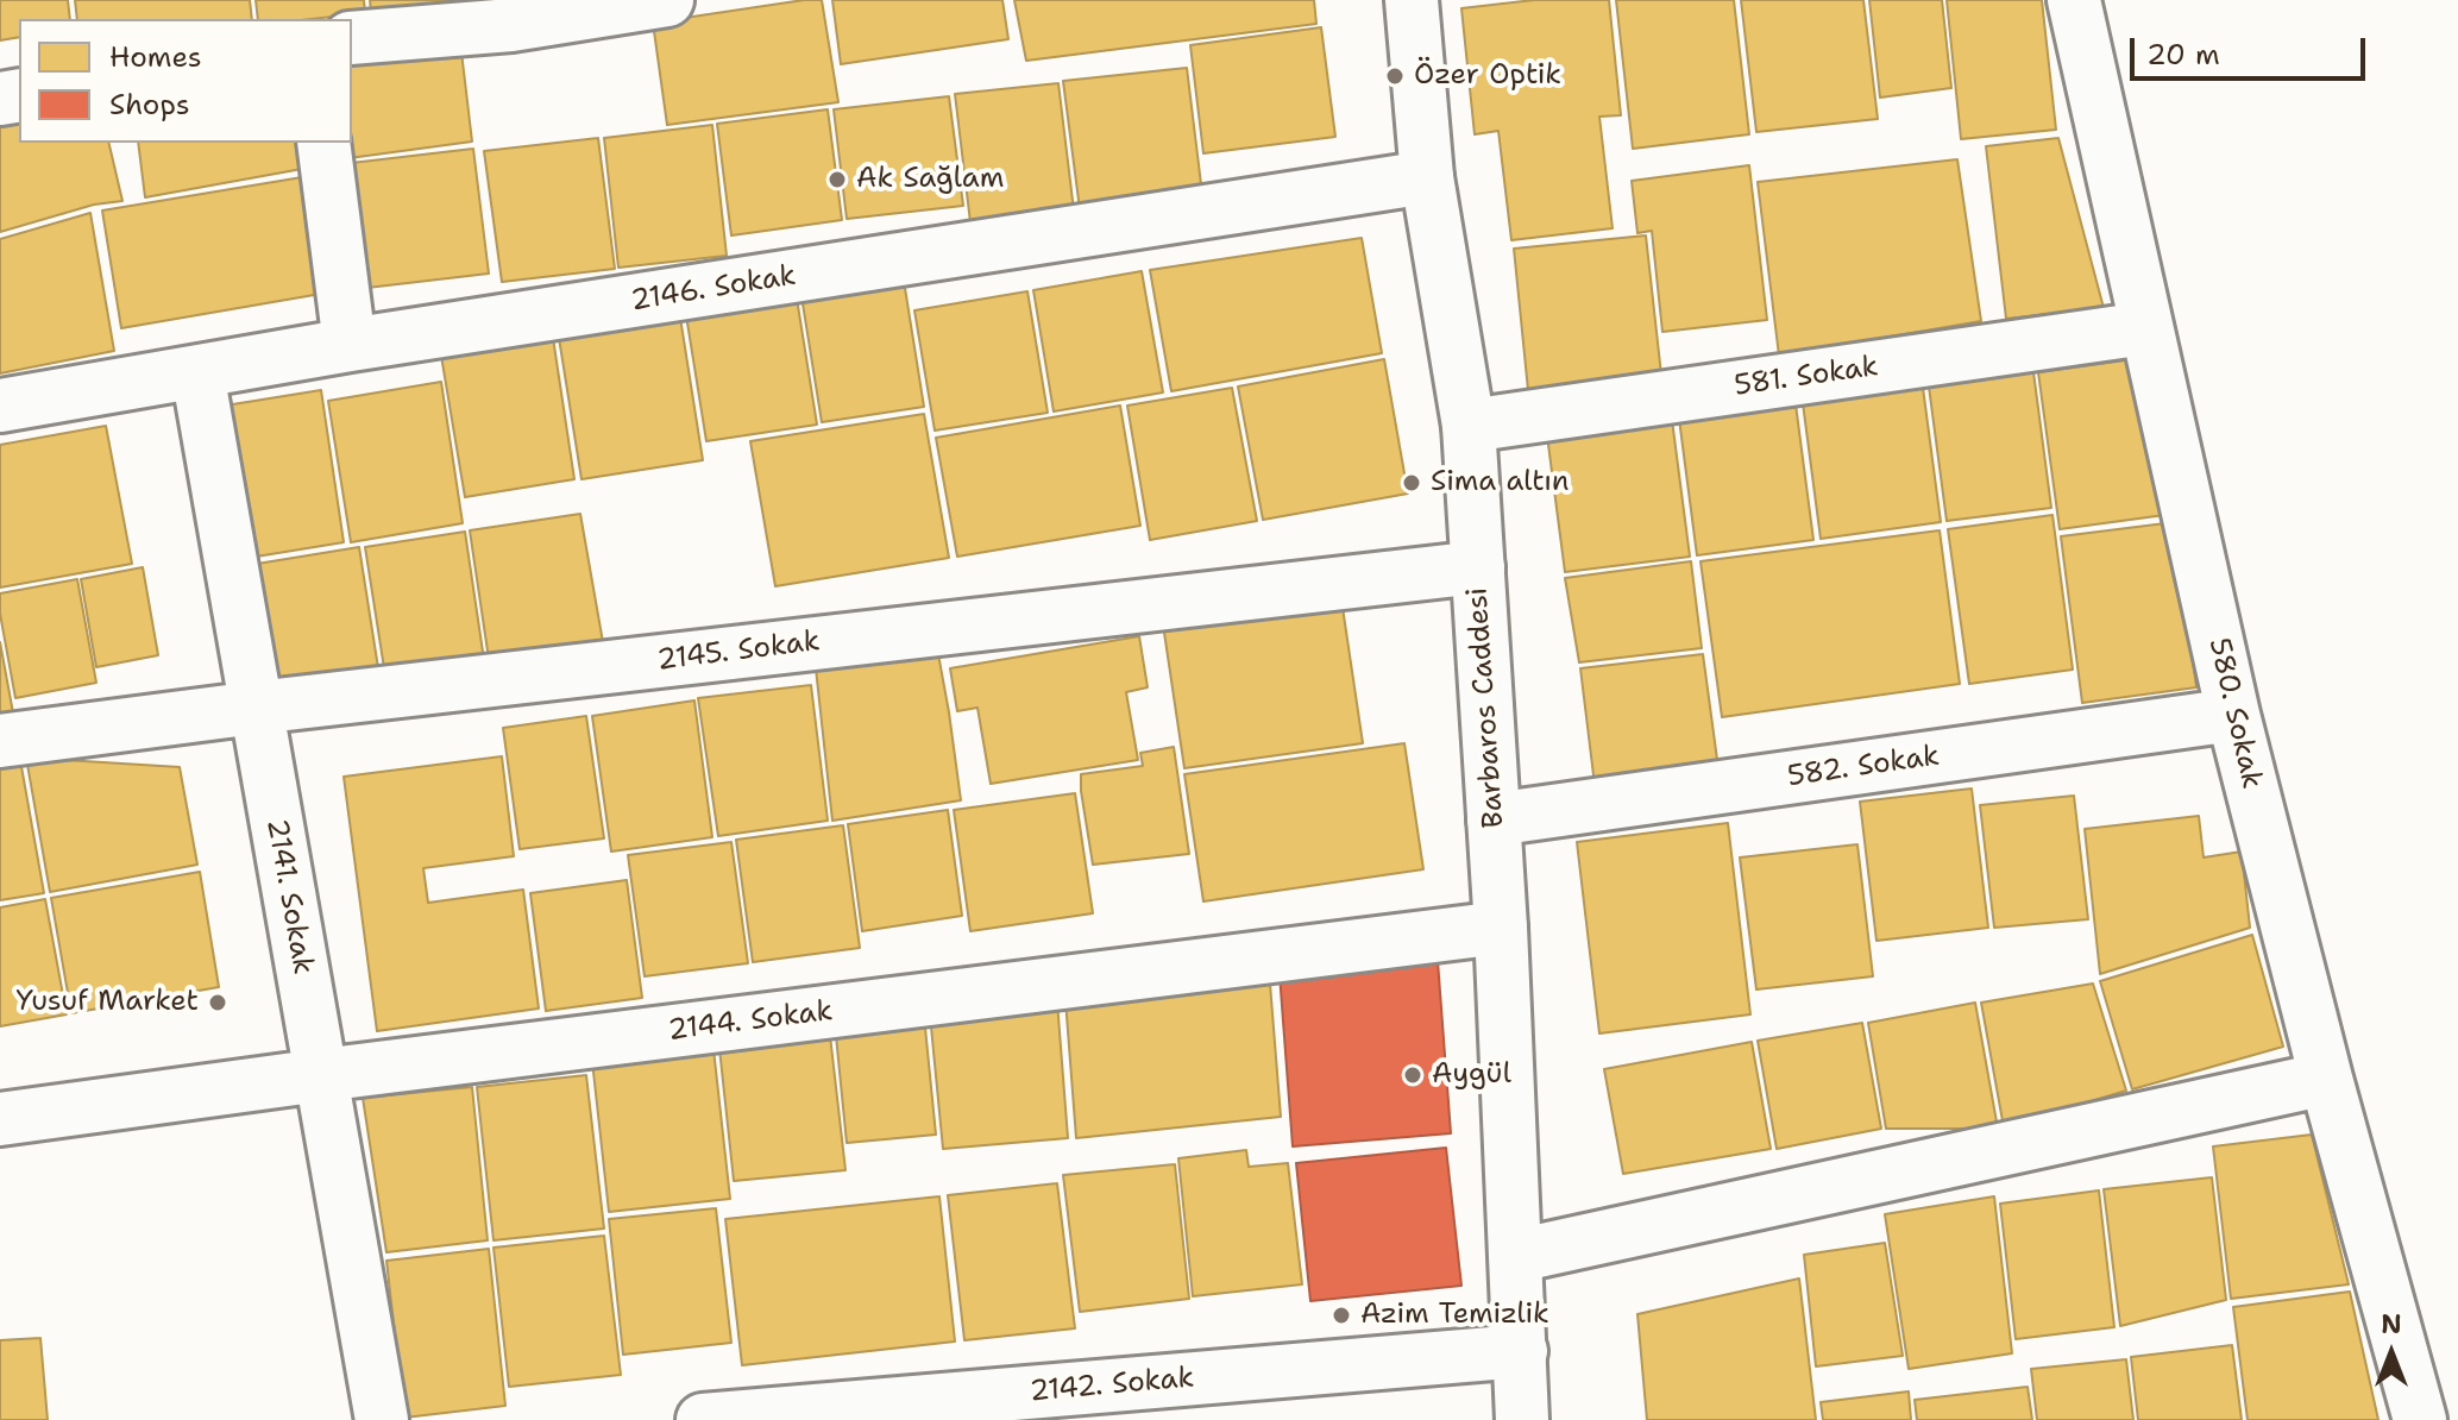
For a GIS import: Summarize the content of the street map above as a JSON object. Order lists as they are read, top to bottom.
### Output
{
  "streets": {
    "street": [
      "2146. Sokak",
      "581. Sokak",
      "2145. Sokak",
      "Barbaros Caddesi",
      "580. Sokak",
      "582. Sokak",
      "2141. Sokak",
      "2144. Sokak",
      "2142. Sokak"
    ]
  },
  "crossings": [
    ["2146. Sokak", "Barbaros Caddesi"],
    ["2146. Sokak", "2141. Sokak"],
    ["581. Sokak", "Barbaros Caddesi"],
    ["581. Sokak", "580. Sokak"],
    ["2145. Sokak", "Barbaros Caddesi"],
    ["2145. Sokak", "2141. Sokak"],
    ["Barbaros Caddesi", "582. Sokak"],
    ["Barbaros Caddesi", "2144. Sokak"],
    ["Barbaros Caddesi", "2142. Sokak"],
    ["580. Sokak", "582. Sokak"],
    ["2141. Sokak", "2144. Sokak"]
  ],
  "places": [
    "Özer Optik",
    "Ak Sağlam",
    "Sima altın",
    "Yusuf Market",
    "Aygül",
    "Azim Temizlik"
  ],
  "legend": ["Homes", "Shops"],
  "scale_bar": "20 m",
  "north": "top"
}
